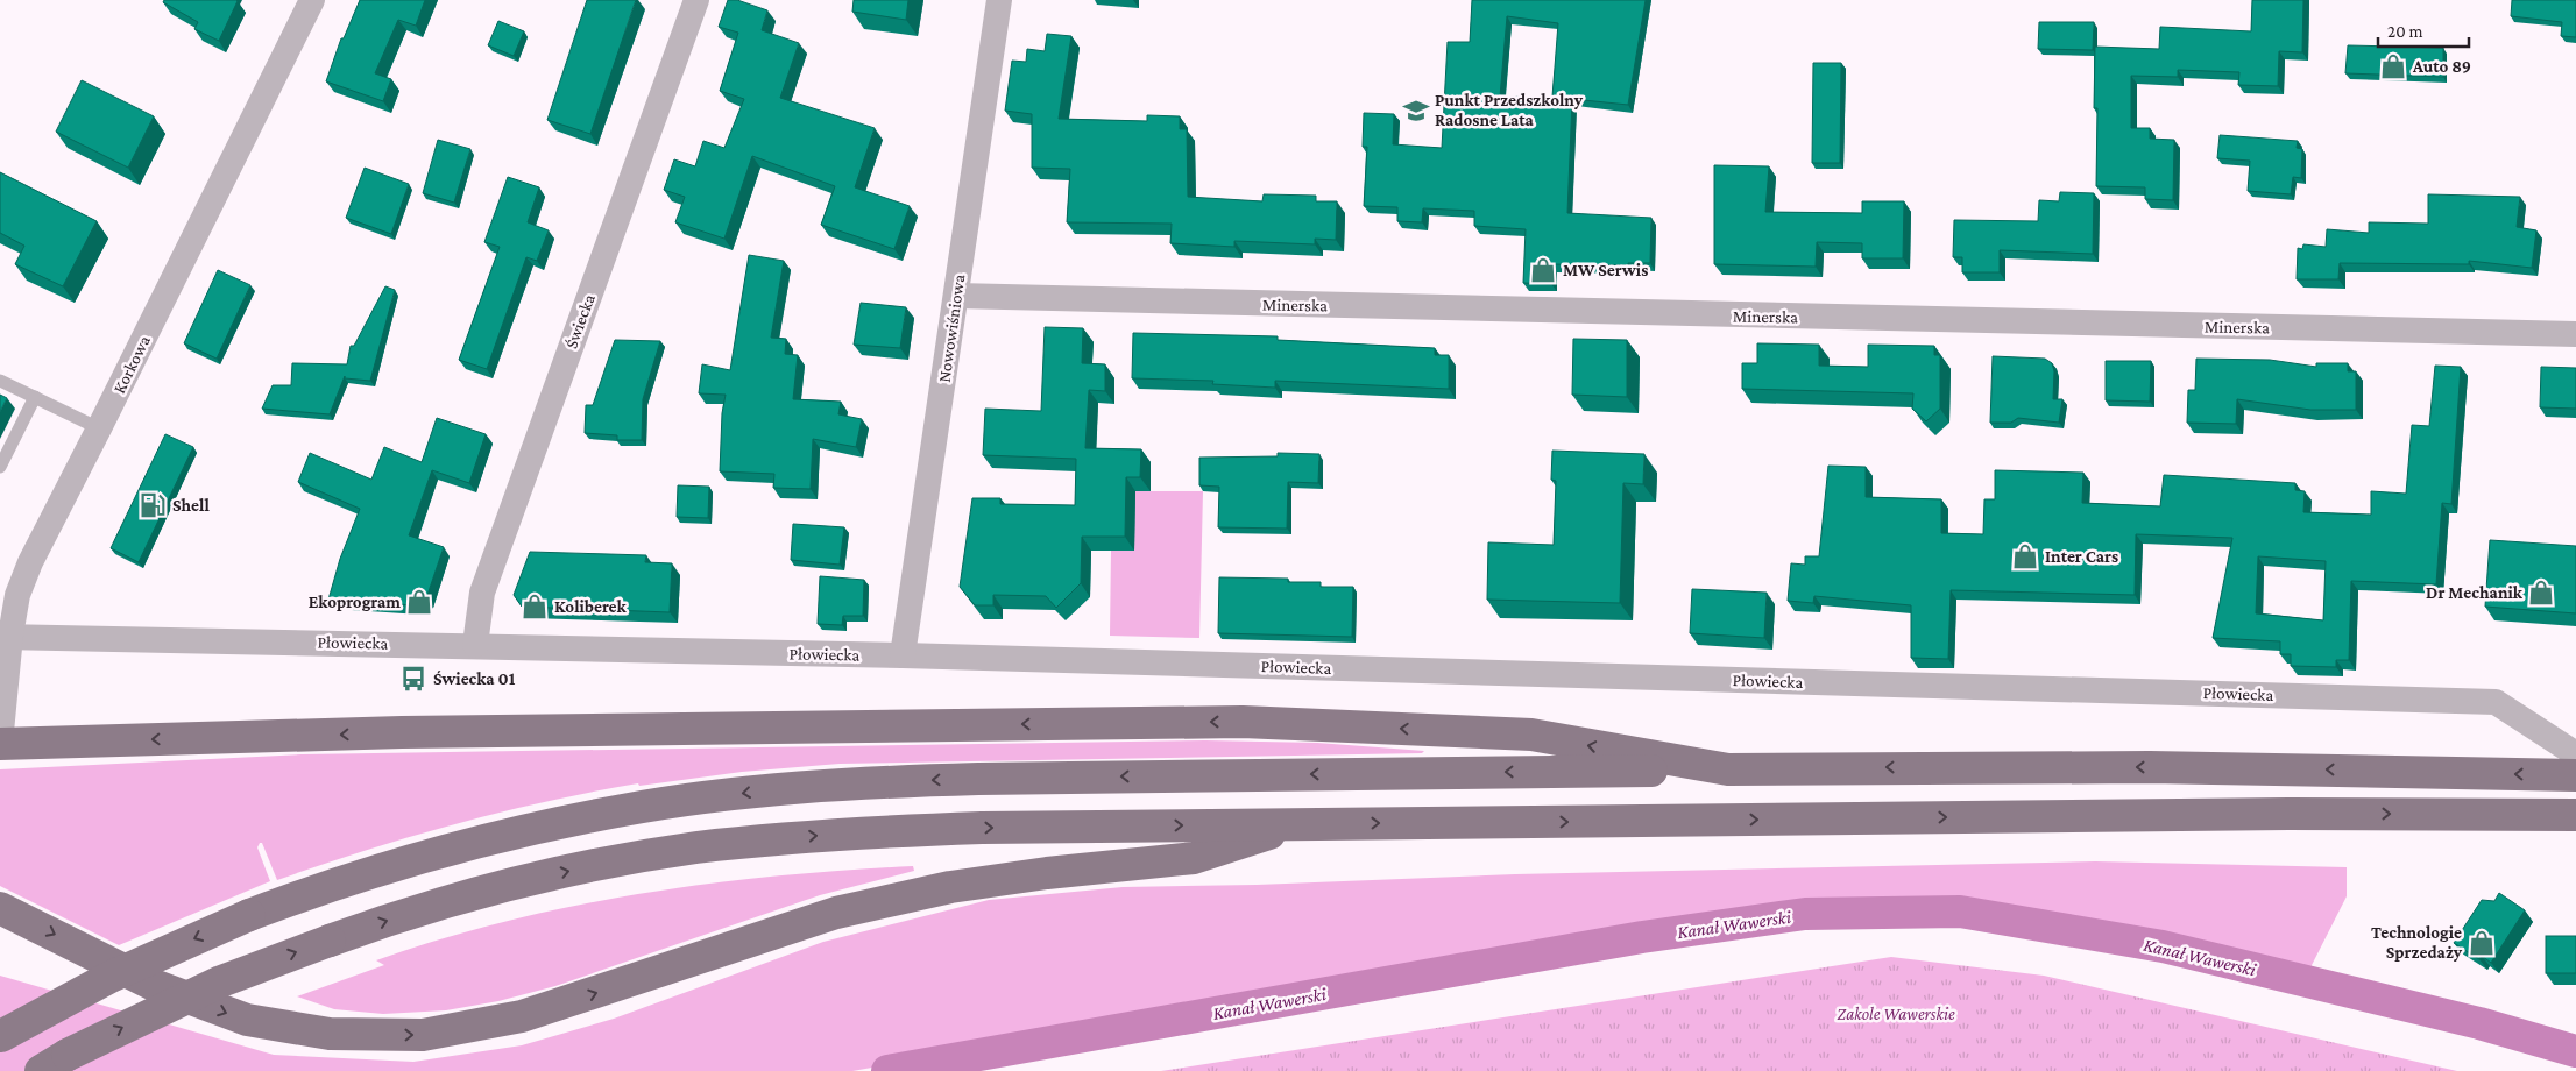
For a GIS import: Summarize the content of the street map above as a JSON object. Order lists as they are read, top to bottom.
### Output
{
  "streets": {
    "street": [
      "Minerska",
      "Świecka",
      "Nowowiśniowa",
      "Korkowa",
      "Płowiecka"
    ]
  },
  "crossings": [
    ["Minerska", "Nowowiśniowa"],
    ["Świecka", "Płowiecka"],
    ["Nowowiśniowa", "Płowiecka"],
    ["Korkowa", "Płowiecka"]
  ],
  "water": ["Kanał Wawerski"],
  "parks": ["Zakole Wawerskie"],
  "places": {
    "shop": [
      "Auto 89",
      "MW Serwis",
      "Inter Cars",
      "Dr Mechanik",
      "Ekoprogram",
      "Koliberek",
      "Technologie Sprzedaży"
    ],
    "school or university": ["Punkt Przedszkolny Radosne Lata"],
    "fuel station": ["Shell"],
    "bus stop": ["Świecka 01"]
  },
  "scale_bar": "20 m"
}
